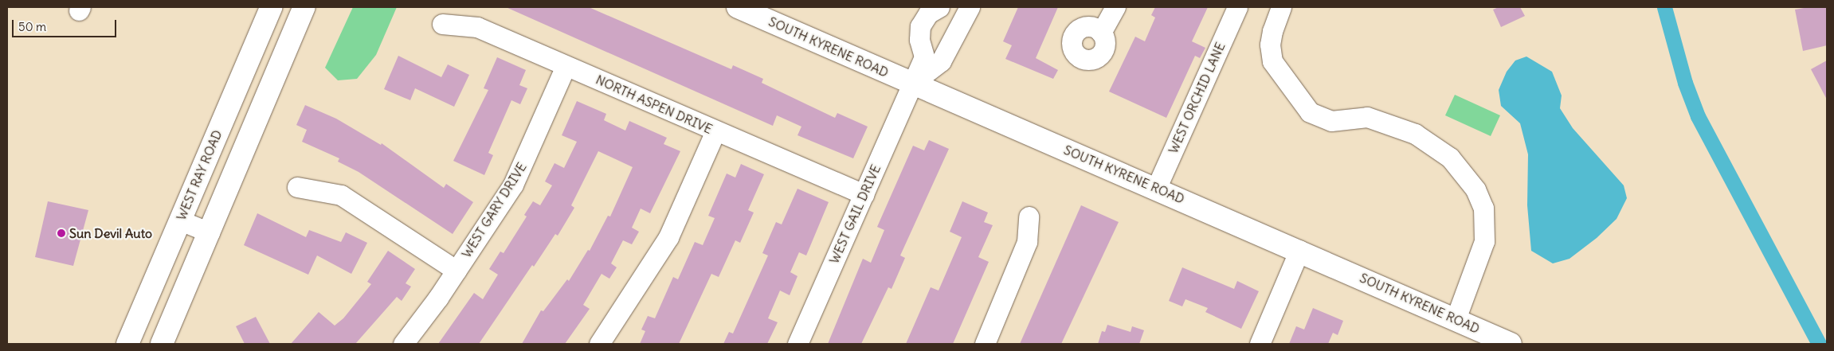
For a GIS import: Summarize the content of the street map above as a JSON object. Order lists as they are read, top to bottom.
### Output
{
  "streets": {
    "main road": ["SOUTH KYRENE ROAD", "WEST RAY ROAD"],
    "street": [
      "WEST ORCHID LANE",
      "NORTH ASPEN DRIVE",
      "WEST GARY DRIVE",
      "WEST GAIL DRIVE"
    ]
  },
  "crossings": [
    ["SOUTH KYRENE ROAD", "WEST ORCHID LANE"],
    ["SOUTH KYRENE ROAD", "WEST GAIL DRIVE"],
    ["NORTH ASPEN DRIVE", "WEST GARY DRIVE"],
    ["NORTH ASPEN DRIVE", "WEST GAIL DRIVE"]
  ],
  "places": ["Sun Devil Auto"],
  "scale_bar": "50 m"
}
